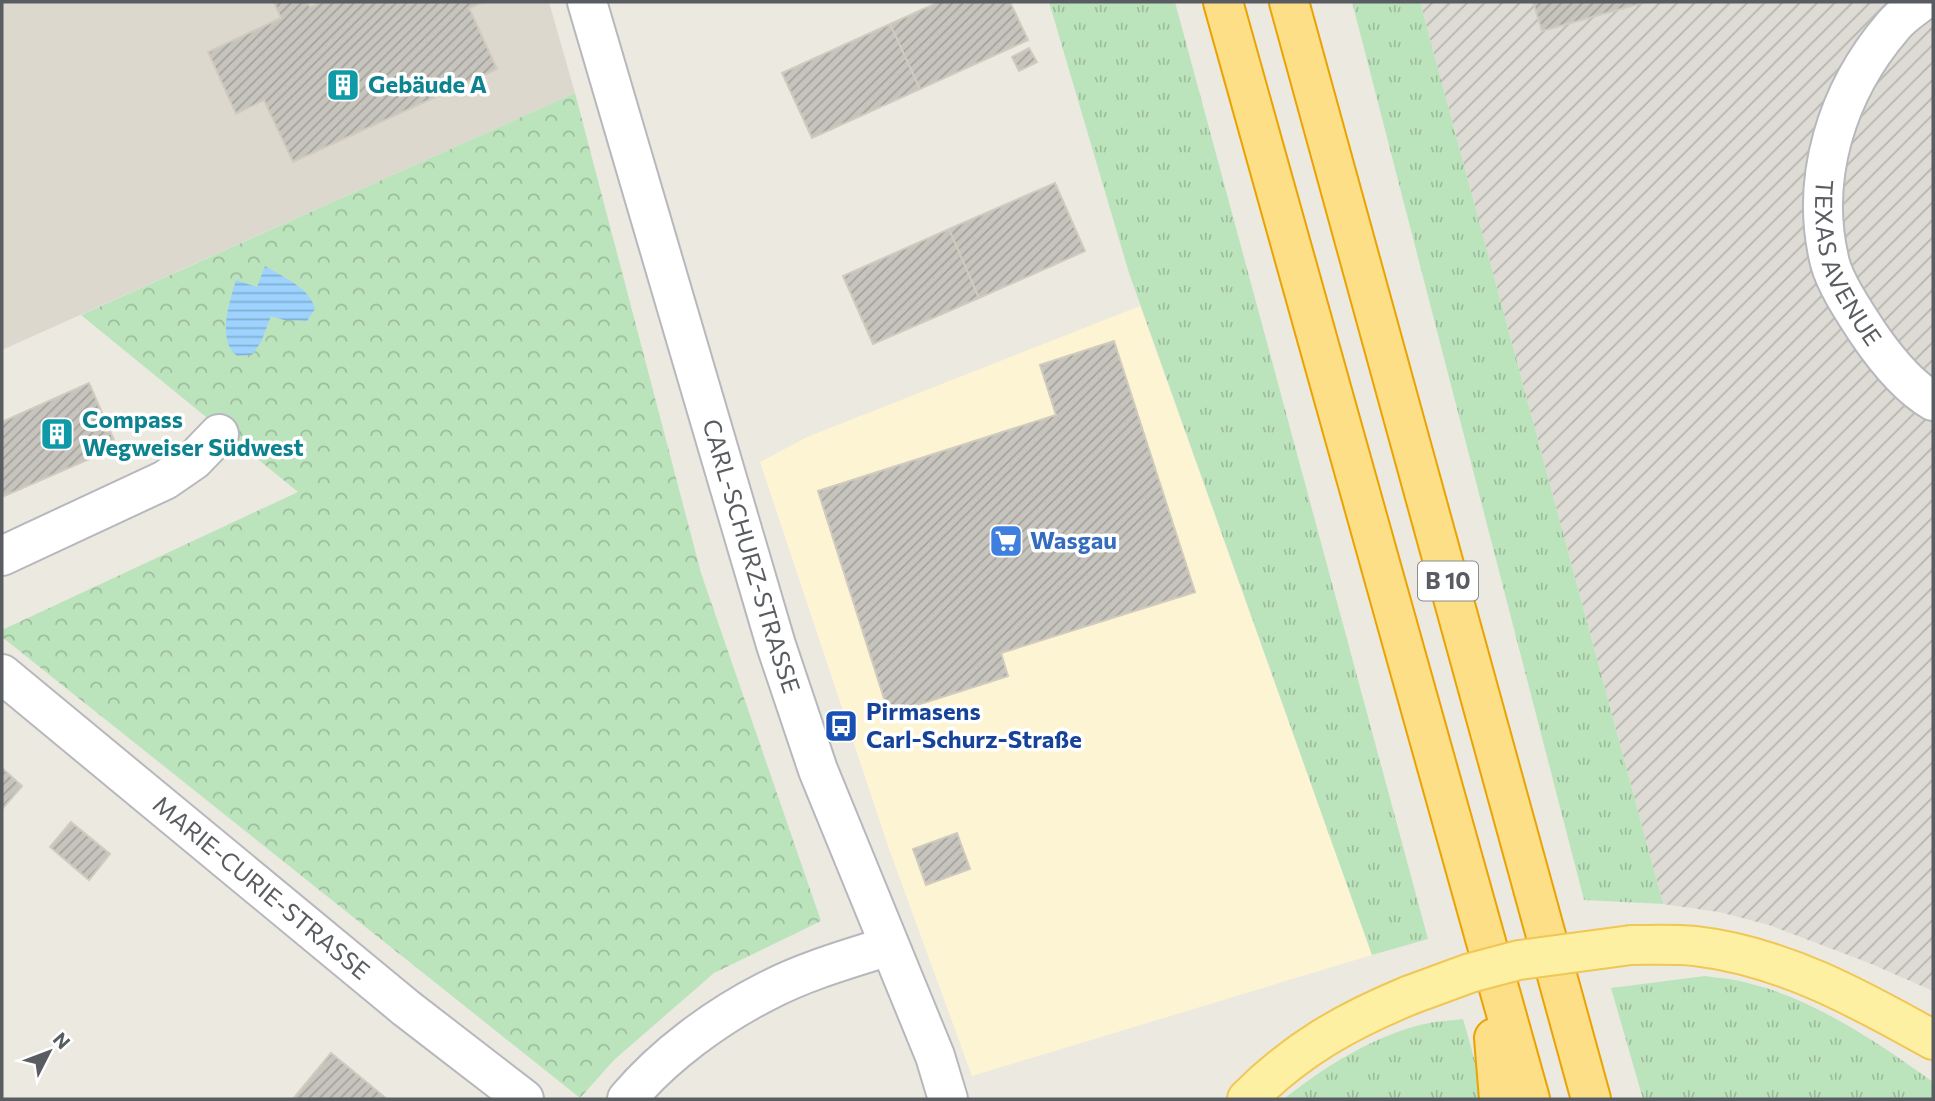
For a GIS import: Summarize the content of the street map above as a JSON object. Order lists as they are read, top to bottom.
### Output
{
  "streets": {
    "highway": ["B 10"],
    "street": ["TEXAS AVENUE", "CARL-SCHURZ-STRASSE", "MARIE-CURIE-STRASSE"]
  },
  "places": {
    "building": ["Gebäude A", "Compass Wegweiser Südwest"],
    "supermarket": ["Wasgau"],
    "bus stop": ["Pirmasens Carl-Schurz-Straße"]
  },
  "north": "top right"
}
